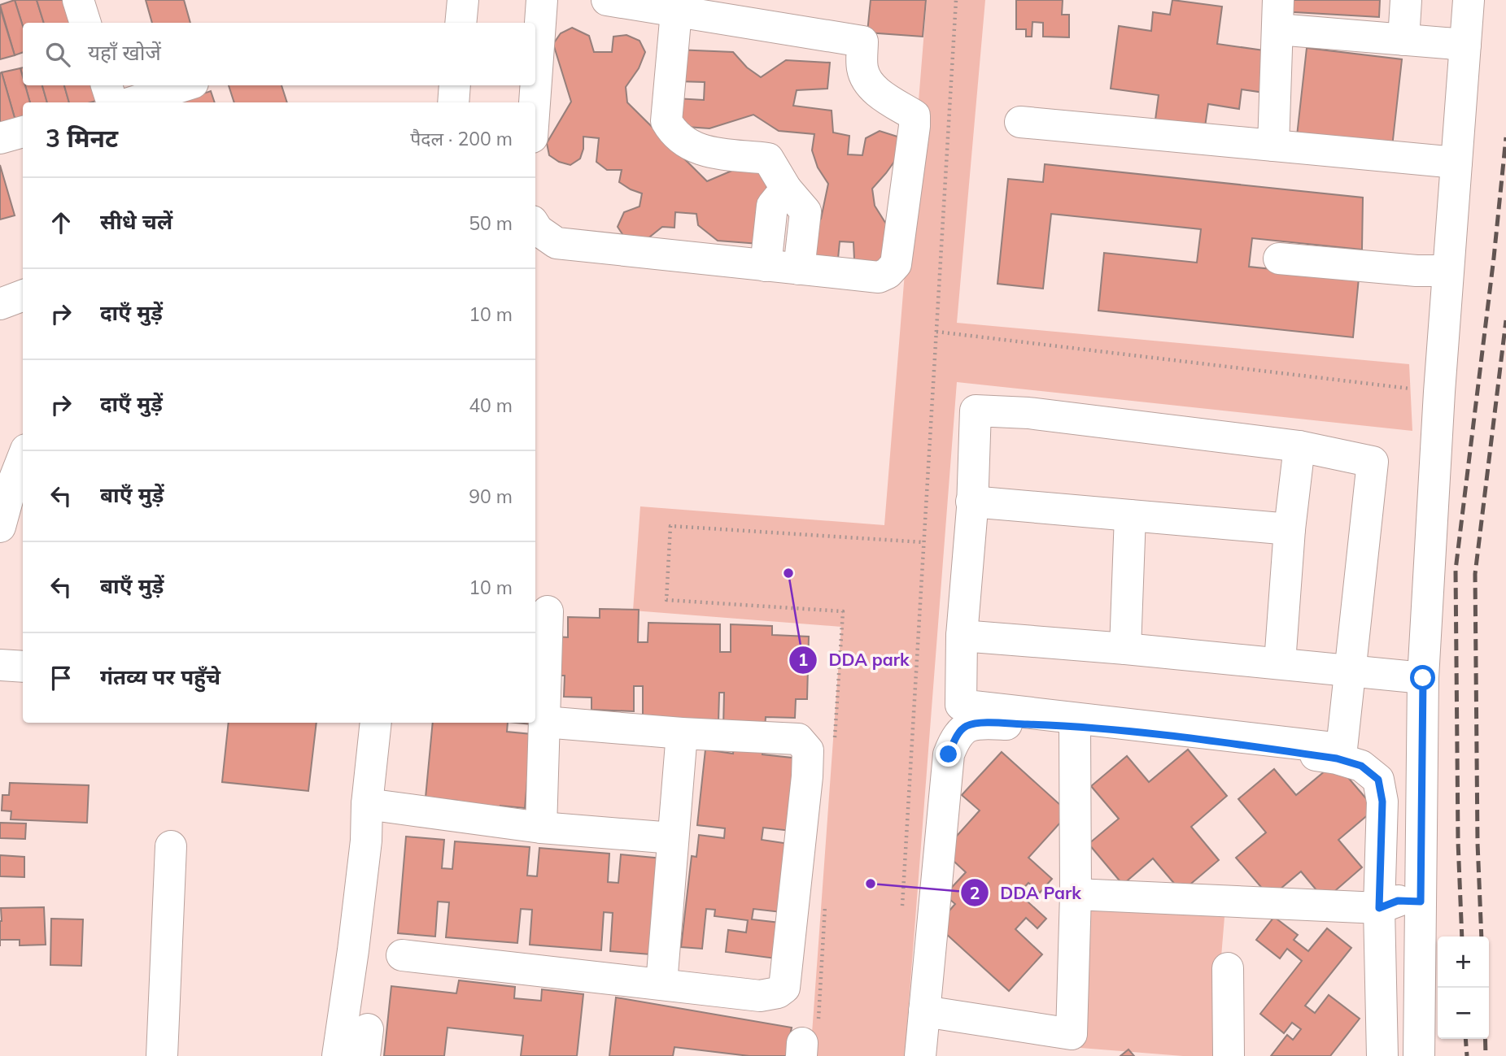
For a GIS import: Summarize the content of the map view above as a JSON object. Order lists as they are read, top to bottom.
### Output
{
  "places": ["DDA park", "DDA Park"],
  "page": {
    "search": "यहाँ खोजें",
    "heading": ["3 मिनट", "पैदल · 200 m"],
    "list": [
      ["सीधे चलें", "50 m"],
      ["दाएँ मुड़ें", "10 m"],
      ["दाएँ मुड़ें", "40 m"],
      ["बाएँ मुड़ें", "90 m"],
      ["बाएँ मुड़ें", "10 m"],
      "गंतव्य पर पहुँचे"
    ],
    "map_buttons": ["+", "−"]
  }
}
